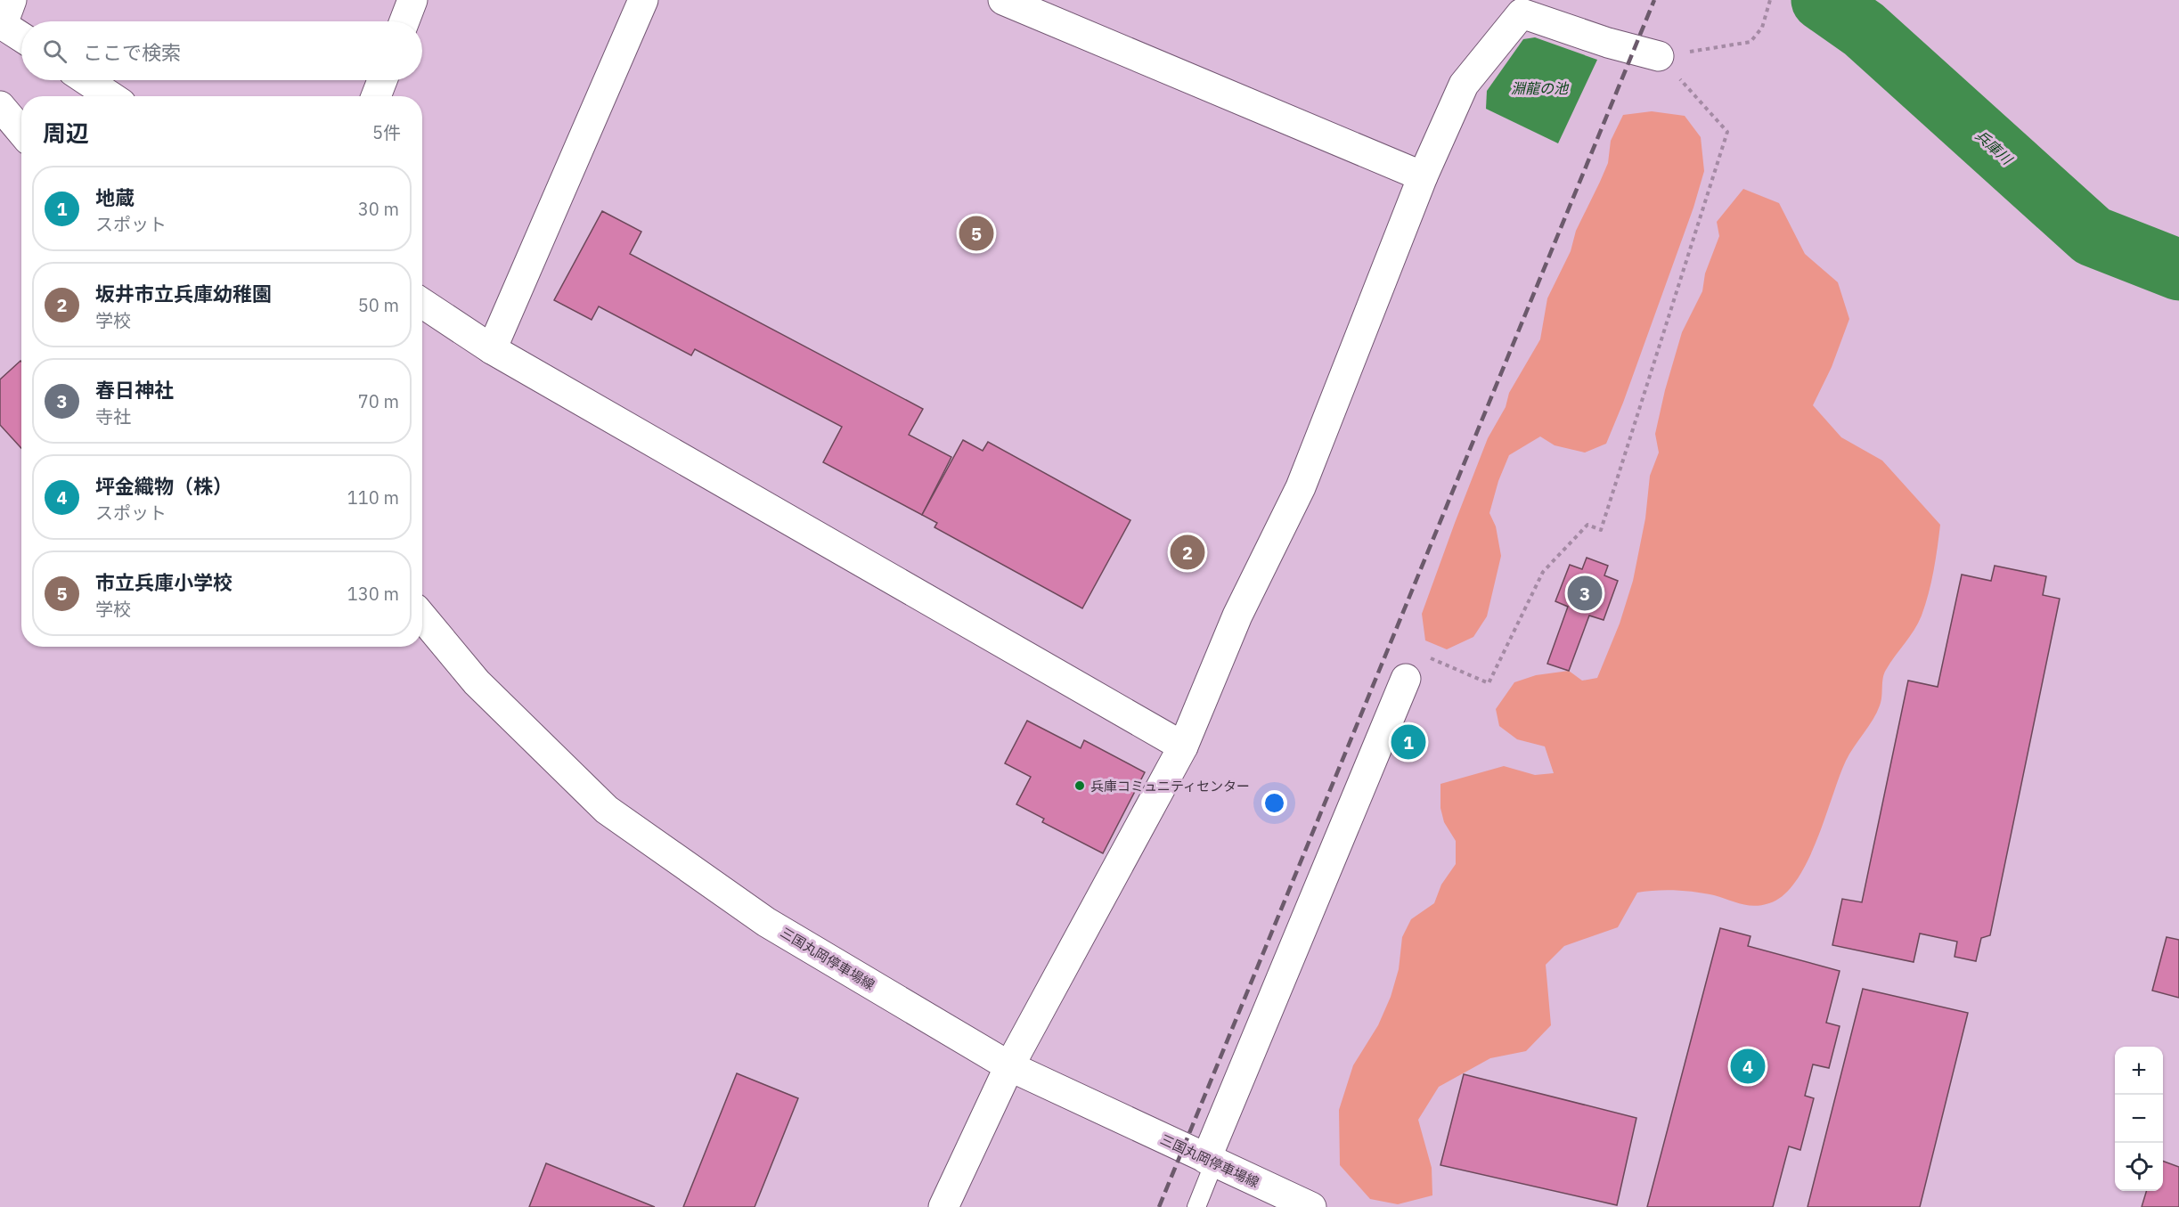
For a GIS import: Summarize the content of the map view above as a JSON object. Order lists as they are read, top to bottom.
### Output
{
  "streets": {
    "street": ["三国丸岡停車場線"]
  },
  "water": ["淵龍の池", "兵庫川"],
  "places": ["兵庫コミュニティセンター"],
  "page": {
    "search": "ここで検索",
    "heading": ["周辺", "5件"],
    "list": [
      {
        "mark": "1",
        "name": "地蔵",
        "note": "スポット",
        "value": "30 m"
      },
      {
        "mark": "2",
        "name": "坂井市立兵庫幼稚園",
        "note": "学校",
        "value": "50 m"
      },
      {
        "mark": "3",
        "name": "春日神社",
        "note": "寺社",
        "value": "70 m"
      },
      {
        "mark": "4",
        "name": "坪金織物（株）",
        "note": "スポット",
        "value": "110 m"
      },
      {
        "mark": "5",
        "name": "市立兵庫小学校",
        "note": "学校",
        "value": "130 m"
      }
    ],
    "pins": [
      "5",
      "2",
      "3",
      "1",
      "4"
    ],
    "map_buttons": ["+", "−"]
  }
}
